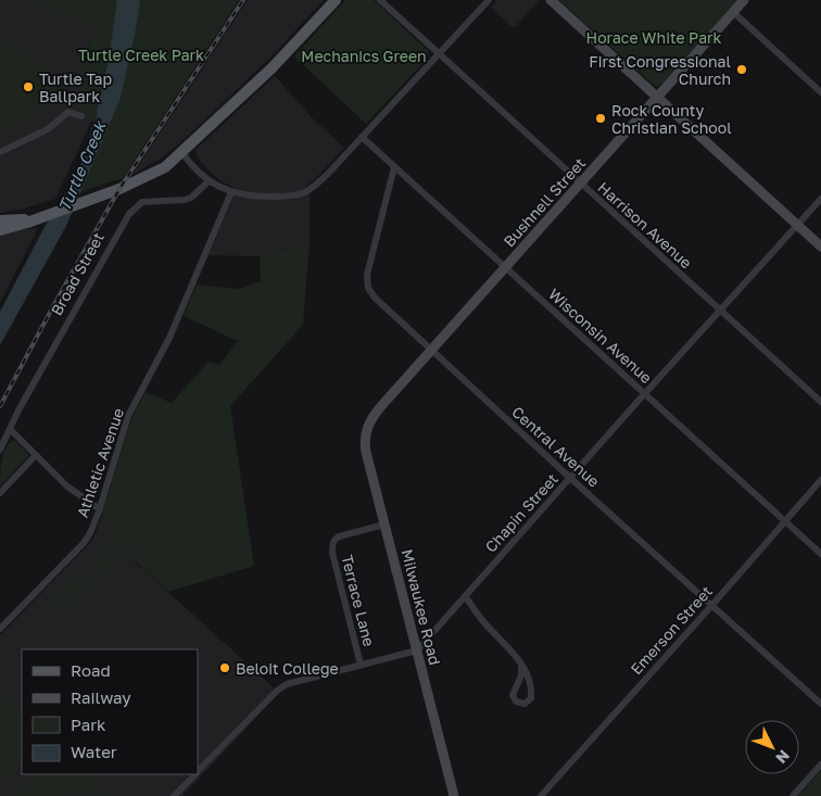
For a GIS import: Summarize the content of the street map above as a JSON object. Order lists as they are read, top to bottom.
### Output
{
  "streets": {
    "street": [
      "Bushnell Street",
      "Harrison Avenue",
      "Broad Street",
      "Wisconsin Avenue",
      "Central Avenue",
      "Athletic Avenue",
      "Chapin Street",
      "Terrace Lane",
      "Milwaukee Road",
      "Emerson Street"
    ]
  },
  "crossings": [
    ["Bushnell Street", "Harrison Avenue"],
    ["Bushnell Street", "Wisconsin Avenue"],
    ["Bushnell Street", "Central Avenue"],
    ["Bushnell Street", "Milwaukee Road"],
    ["Harrison Avenue", "Chapin Street"],
    ["Wisconsin Avenue", "Central Avenue"],
    ["Wisconsin Avenue", "Chapin Street"],
    ["Wisconsin Avenue", "Emerson Street"],
    ["Central Avenue", "Chapin Street"],
    ["Central Avenue", "Emerson Street"],
    ["Chapin Street", "Milwaukee Road"],
    ["Terrace Lane", "Milwaukee Road"]
  ],
  "water": ["Turtle Creek"],
  "parks": ["Horace White Park", "Turtle Creek Park", "Mechanics Green"],
  "places": [
    "First Congressional Church",
    "Turtle Tap Ballpark",
    "Rock County Christian School",
    "Beloit College"
  ],
  "legend": [
    "Road",
    "Railway",
    "Park",
    "Water"
  ],
  "north": "bottom right"
}
